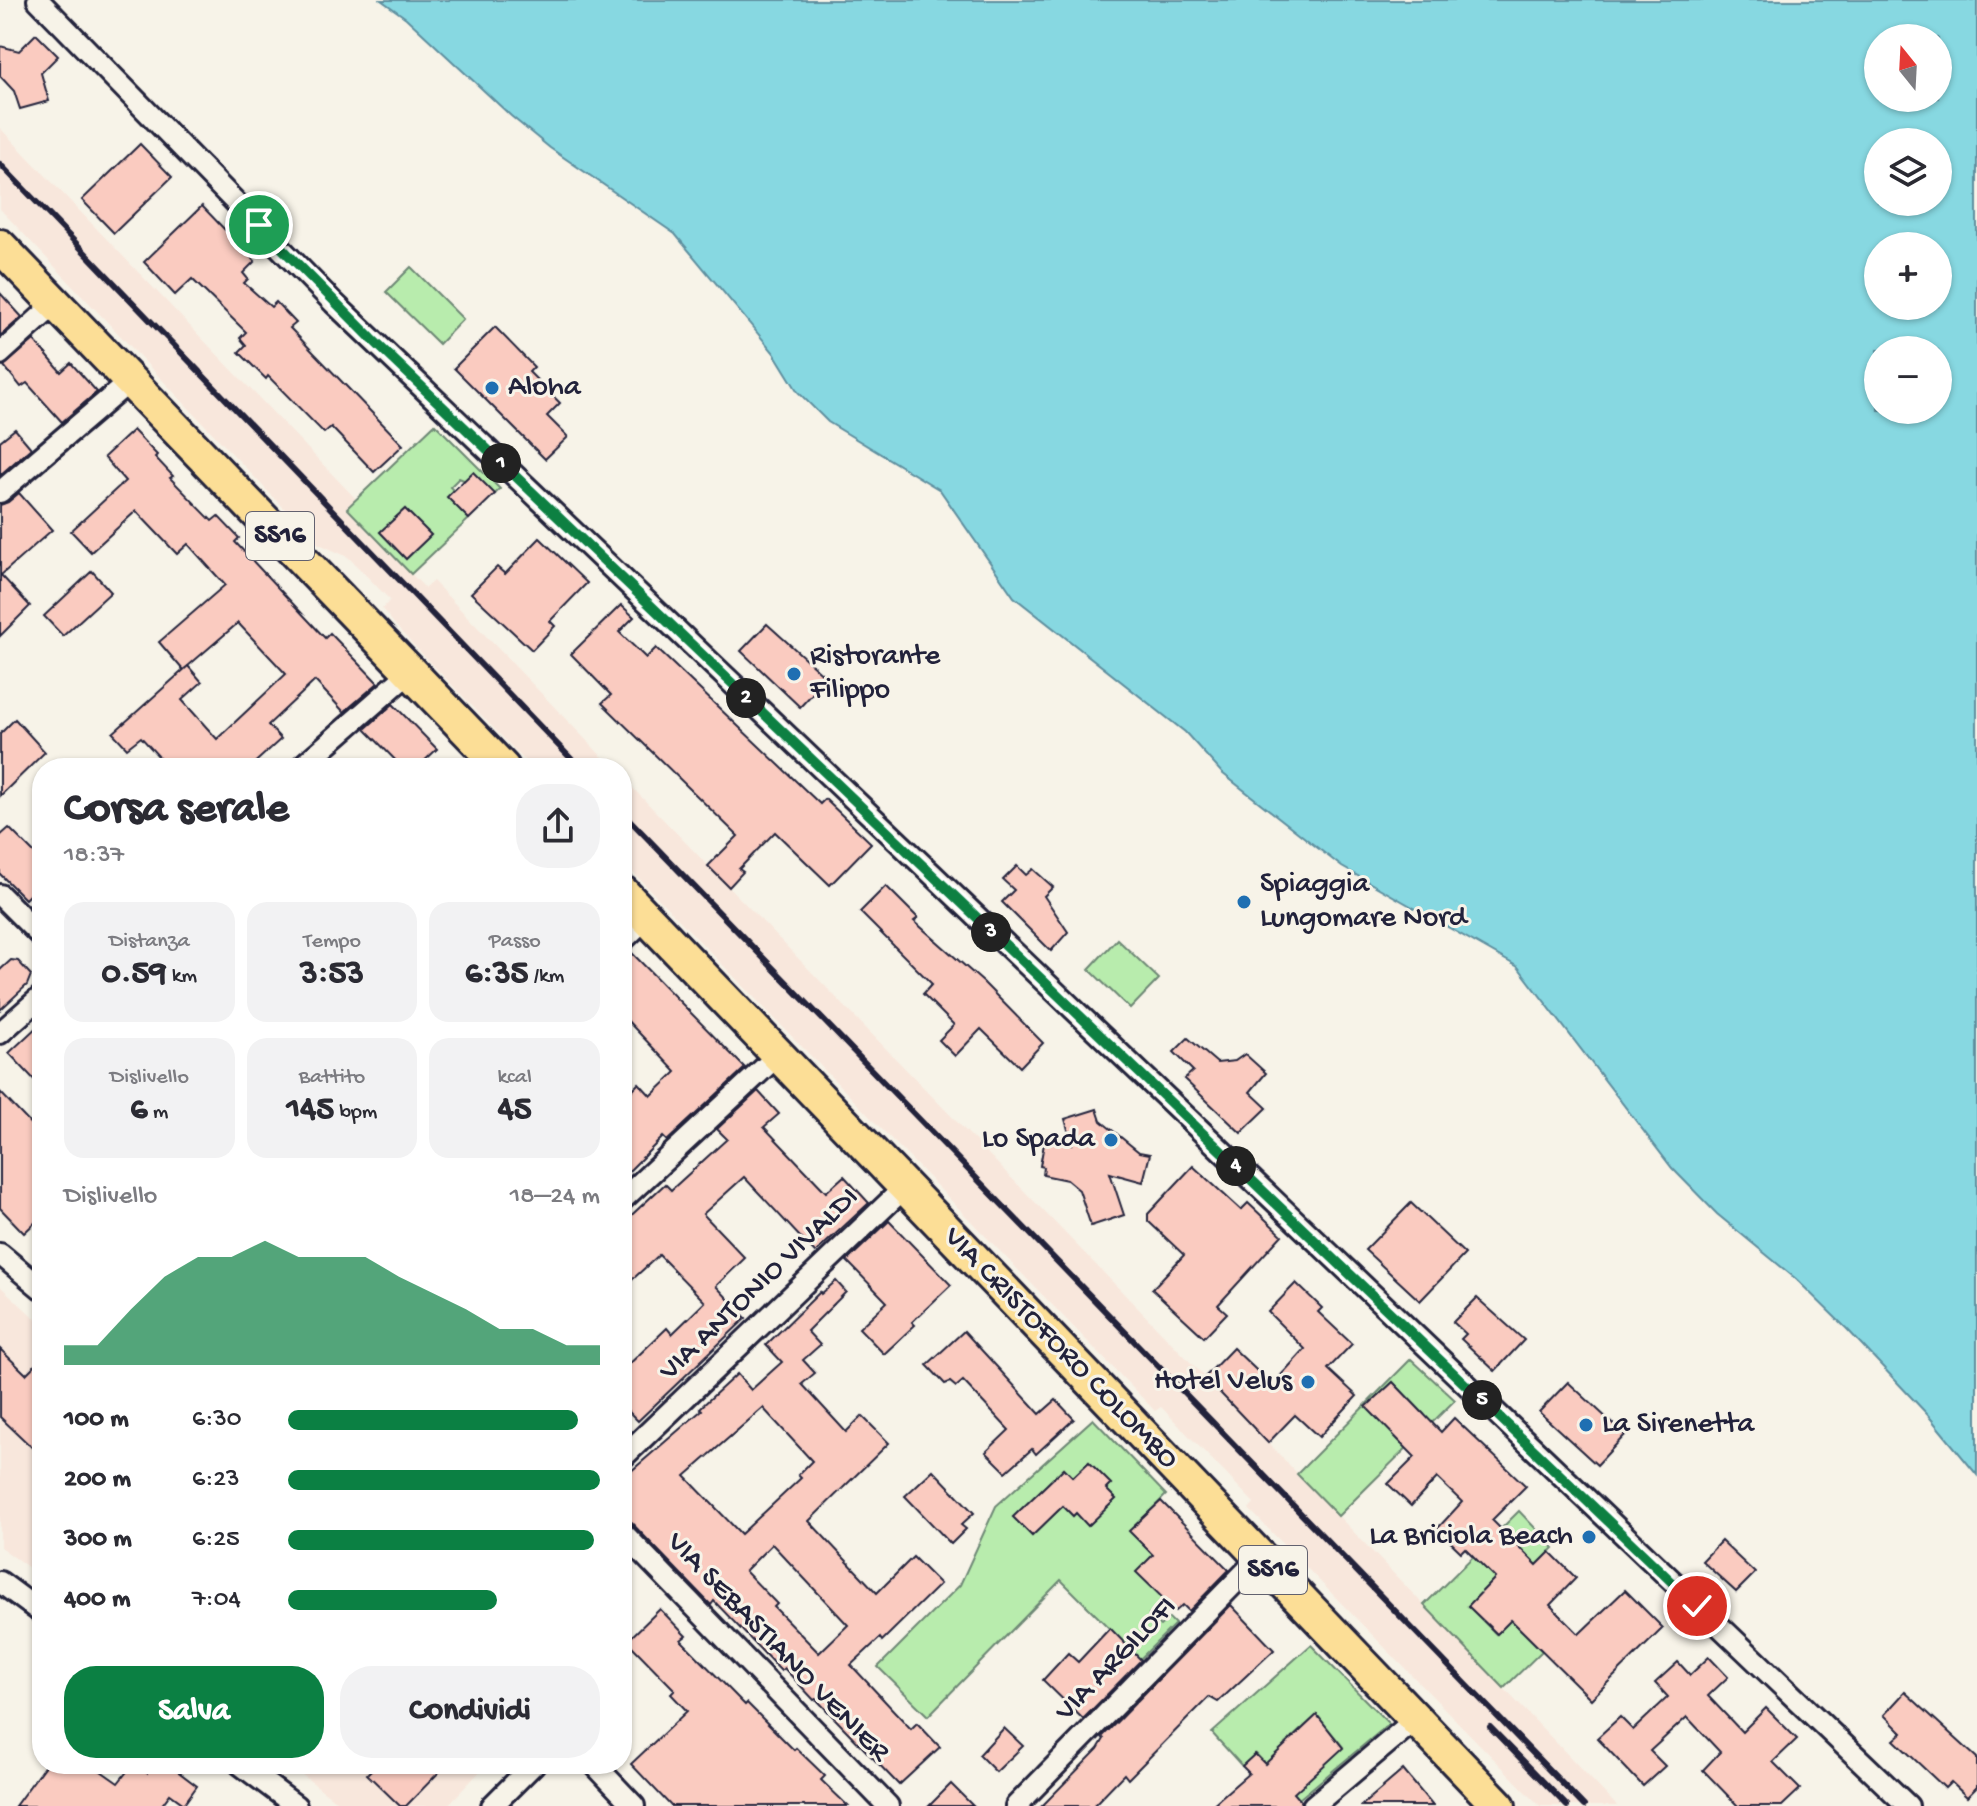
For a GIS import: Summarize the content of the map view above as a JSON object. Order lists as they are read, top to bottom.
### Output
{
  "streets": {
    "main road": ["SS16", "VIA CRISTOFORO COLOMBO"],
    "street": ["VIA ANTONIO VIVALDI", "VIA SEBASTIANO VENIER", "VIA ARGILOFI"]
  },
  "crossings": [
    ["VIA ANTONIO VIVALDI", "VIA CRISTOFORO COLOMBO"],
    ["VIA CRISTOFORO COLOMBO", "VIA ARGILOFI"]
  ],
  "places": [
    "Aloha",
    "Ristorante Filippo",
    "Spiaggia Lungomare Nord",
    "Lo Spada",
    "Hotel Velus",
    "La Sirenetta",
    "La Briciola Beach"
  ],
  "north": "top",
  "page": {
    "map_buttons": ["+", "−"],
    "pins": [
      "1",
      "2",
      "3",
      "4",
      "5"
    ],
    "heading": ["Corsa serale", "18:37"],
    "stats": [
      ["Distanza", "0.59 km"],
      ["Tempo", "3:53"],
      ["Passo", "6:35 /km"],
      ["Dislivello", "6 m"],
      ["Battito", "145 bpm"],
      ["kcal", "45"]
    ],
    "chart": ["Dislivello", "18–24 m"],
    "list": [
      {
        "name": "100 m",
        "note": "6:30"
      },
      {
        "name": "200 m",
        "note": "6:23"
      },
      {
        "name": "300 m",
        "note": "6:25"
      },
      {
        "name": "400 m",
        "note": "7:04"
      }
    ],
    "buttons": ["Salva", "Condividi"]
  }
}
